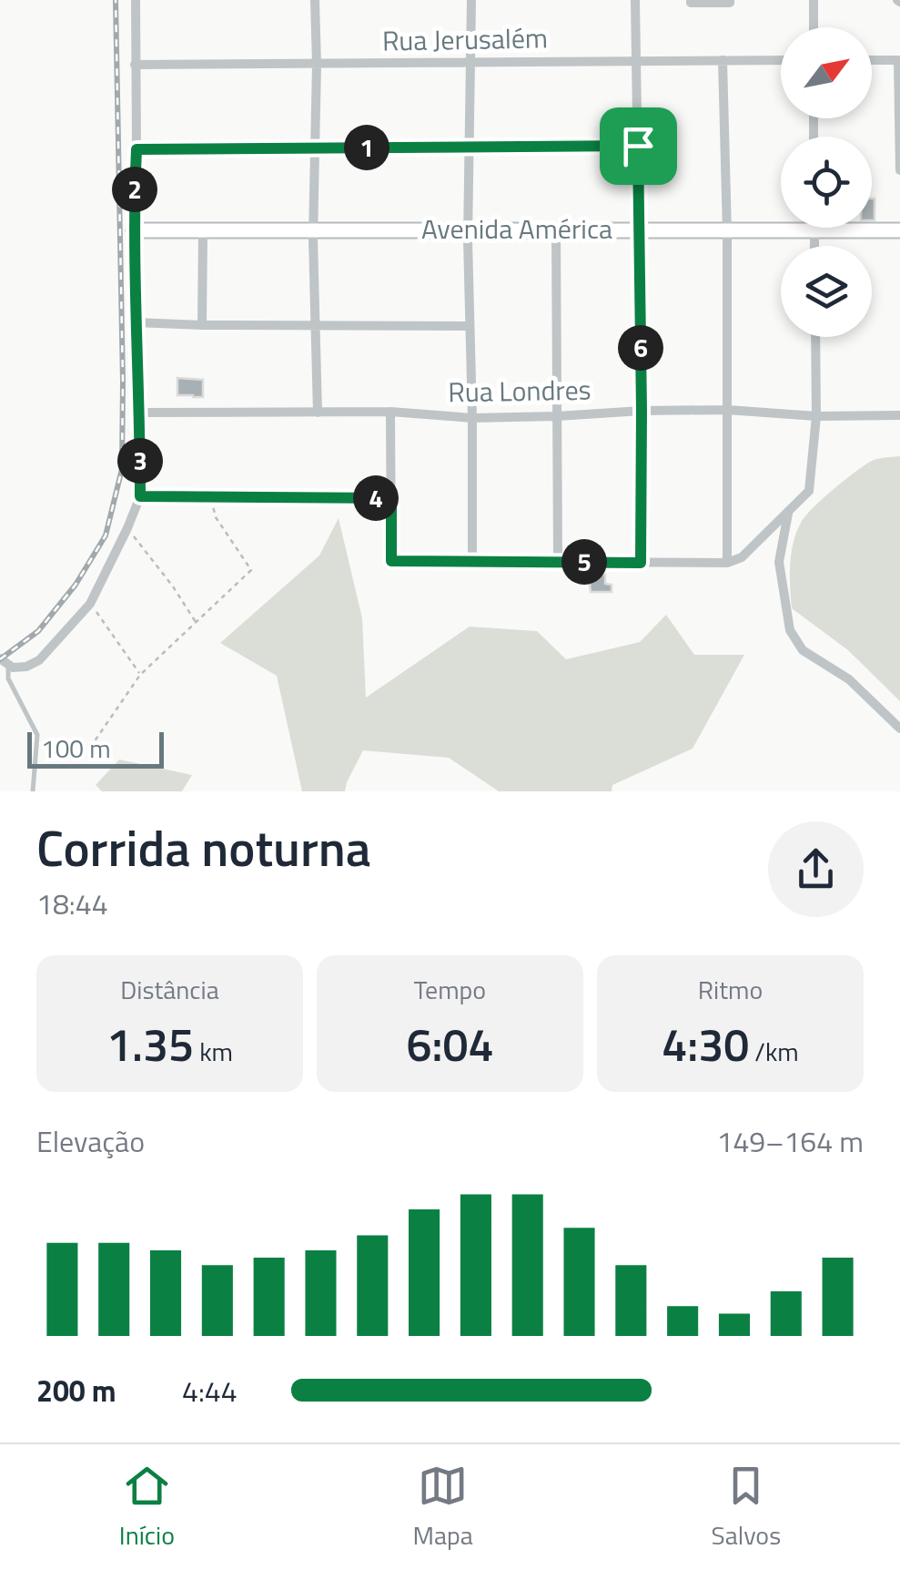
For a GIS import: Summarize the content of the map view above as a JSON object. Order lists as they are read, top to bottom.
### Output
{
  "streets": {
    "street": ["Rua Jerusalém", "Avenida América", "Rua Londres"]
  },
  "scale_bar": "100 m",
  "north": "top right",
  "page": {
    "pins": [
      "1",
      "2",
      "6",
      "3",
      "4",
      "5"
    ],
    "scale": "100 m",
    "heading": ["Corrida noturna", "18:44"],
    "stats": [
      ["Distância", "1.35 km"],
      ["Tempo", "6:04"],
      ["Ritmo", "4:30 /km"]
    ],
    "chart": ["Elevação", "149–164 m"],
    "list": [
      {
        "name": "200 m",
        "note": "4:44"
      }
    ],
    "tabs": ["Início", "Mapa", "Salvos"]
  }
}
